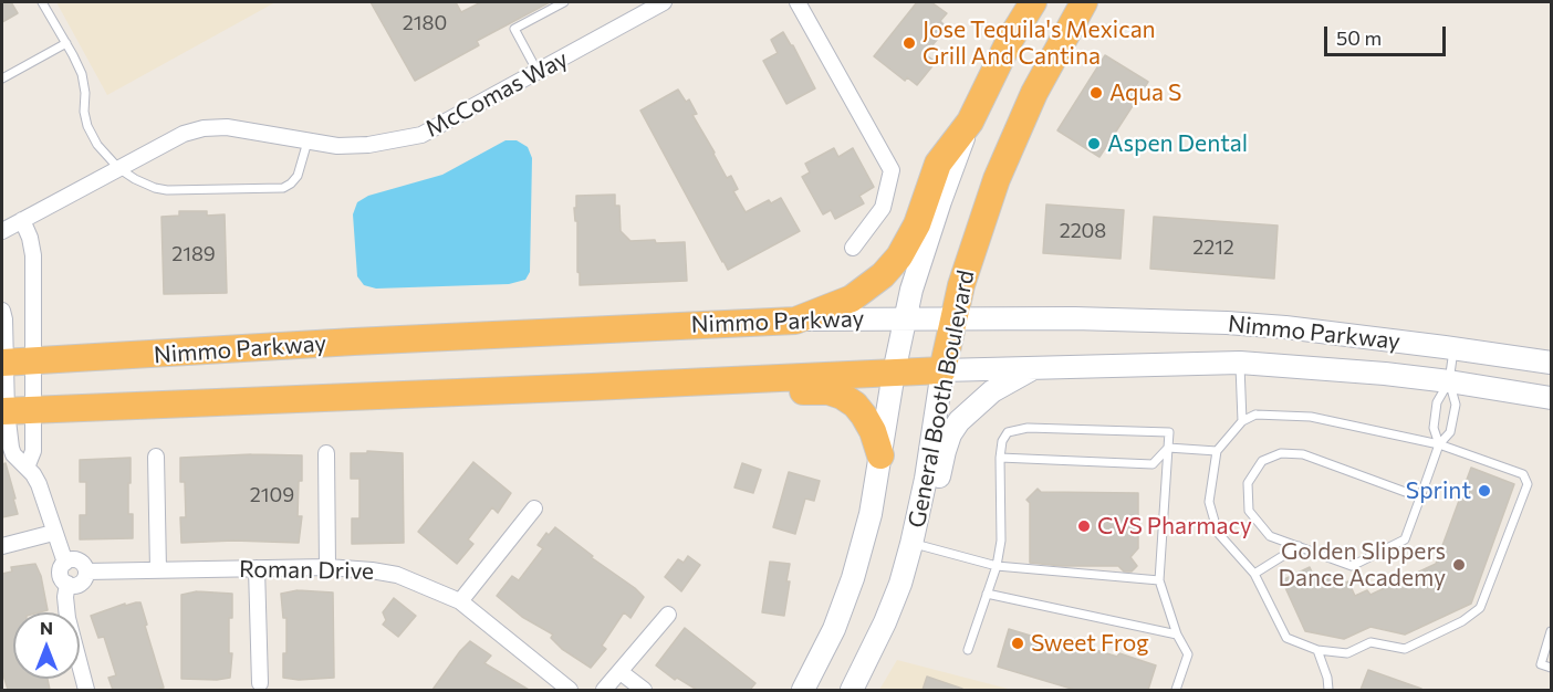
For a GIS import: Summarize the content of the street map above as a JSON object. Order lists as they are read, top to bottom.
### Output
{
  "streets": {
    "highway": ["Nimmo Parkway", "General Booth Boulevard"],
    "street": ["McComas Way", "Roman Drive"]
  },
  "crossings": [
    ["Nimmo Parkway", "General Booth Boulevard"]
  ],
  "places": [
    "Jose Tequila's Mexican Grill And Cantina",
    "Aqua S",
    "Aspen Dental",
    "Sprint",
    "CVS Pharmacy",
    "Golden Slippers Dance Academy",
    "Sweet Frog"
  ],
  "house_numbers": [
    "2180",
    "2208",
    "2212",
    "2189",
    "2109"
  ],
  "scale_bar": "50 m",
  "north": "top"
}
